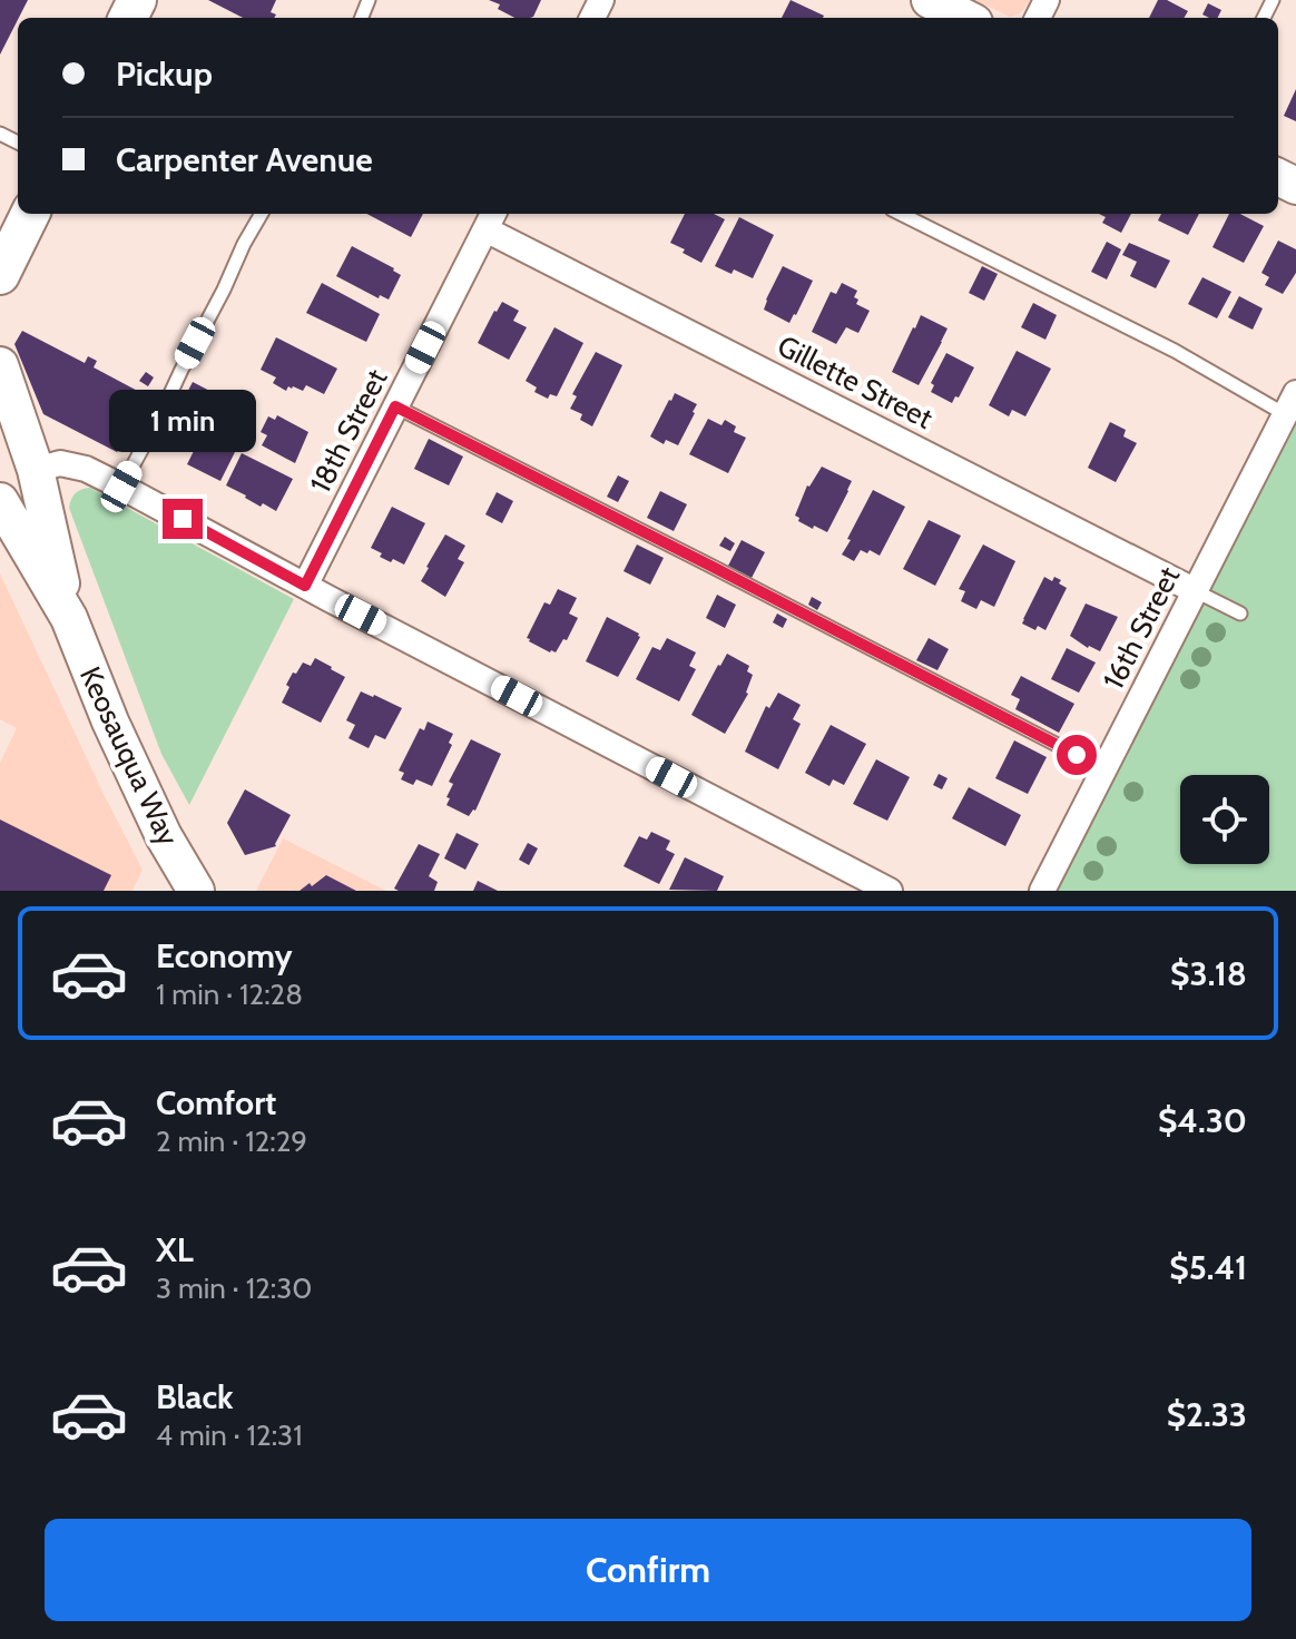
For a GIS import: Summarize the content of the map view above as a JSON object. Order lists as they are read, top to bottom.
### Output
{
  "streets": {
    "main road": ["Keosauqua Way"],
    "street": ["Gillette Street", "18th Street", "16th Street"]
  },
  "crossings": [
    ["Gillette Street", "18th Street"],
    ["Gillette Street", "16th Street"]
  ],
  "page": {
    "banner": ["Pickup", "Carpenter Avenue"],
    "bubble": "1 min",
    "list": [
      {
        "name": "Economy",
        "note": "1 min · 12:28",
        "value": "$3.18"
      },
      {
        "name": "Comfort",
        "note": "2 min · 12:29",
        "value": "$4.30"
      },
      {
        "name": "XL",
        "note": "3 min · 12:30",
        "value": "$5.41"
      },
      {
        "name": "Black",
        "note": "4 min · 12:31",
        "value": "$2.33"
      }
    ],
    "buttons": "Confirm"
  }
}
